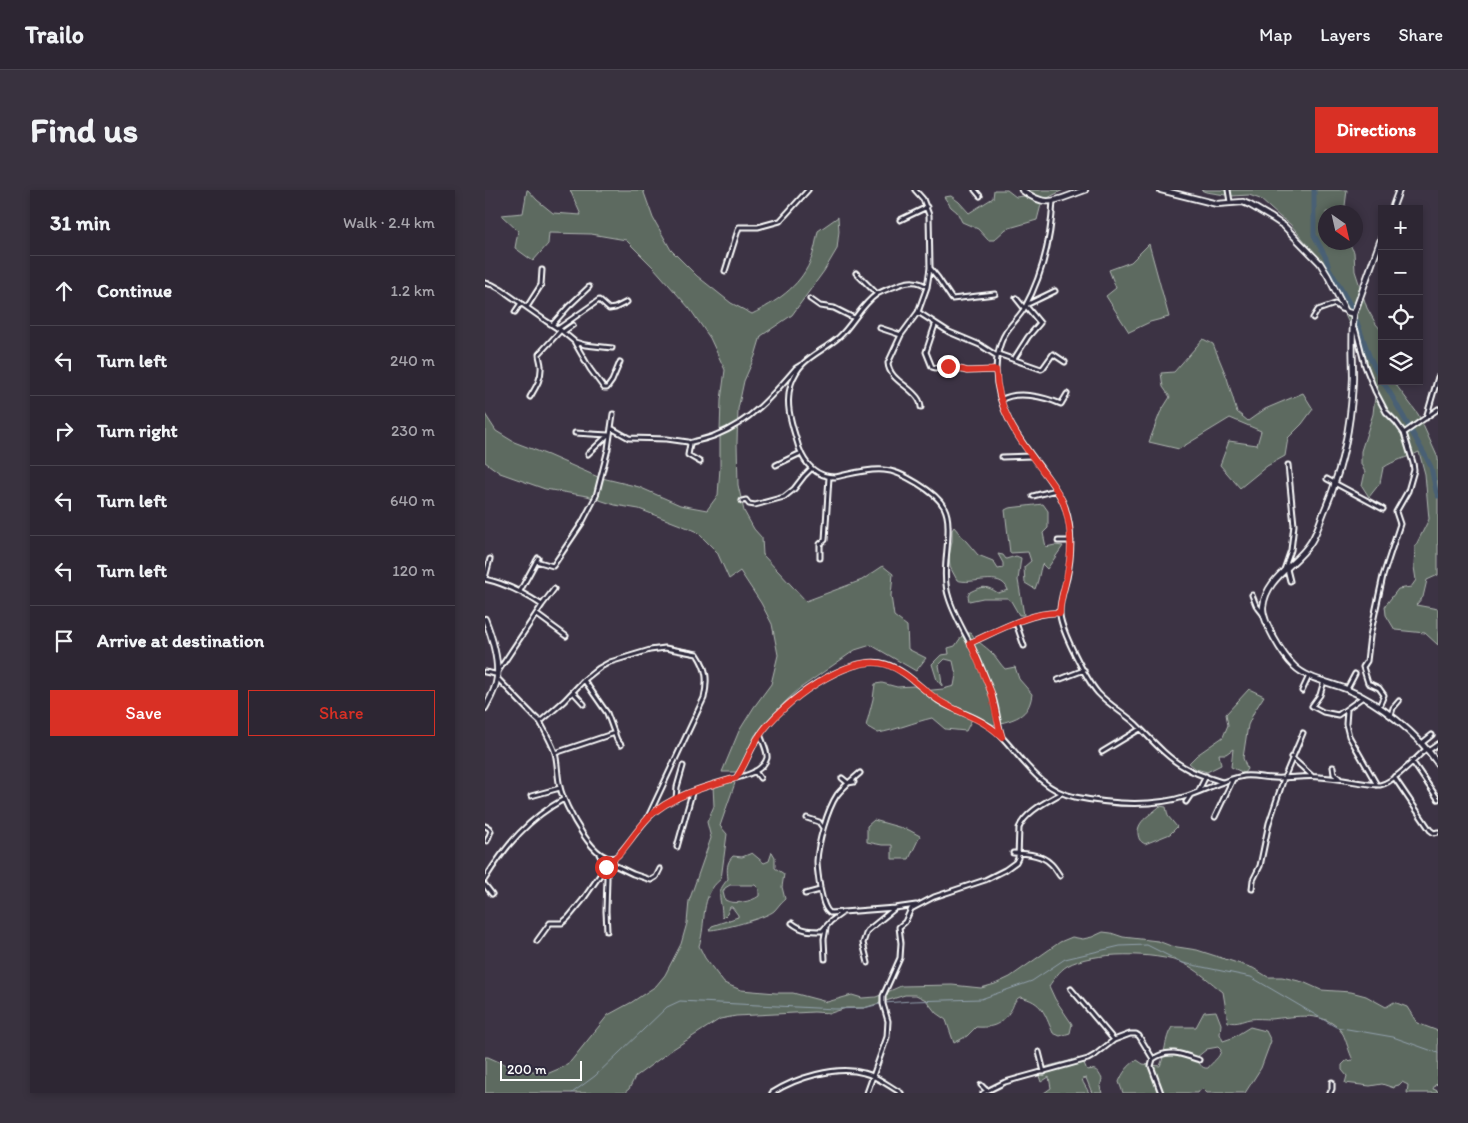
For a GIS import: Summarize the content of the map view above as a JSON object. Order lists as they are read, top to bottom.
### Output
{
  "scale_bar": "200 m",
  "north": "bottom right",
  "page": {
    "header": "Trailo",
    "nav": ["Map", "Layers", "Share"],
    "buttons": [
      "Directions",
      ["Save", "Share"]
    ],
    "title": "Find us",
    "heading": ["31 min", "Walk · 2.4 km"],
    "map_buttons": ["+", "−"],
    "list": [
      ["Continue", "1.2 km"],
      ["Turn left", "240 m"],
      ["Turn right", "230 m"],
      ["Turn left", "640 m"],
      ["Turn left", "120 m"],
      "Arrive at destination"
    ],
    "scale": "200 m"
  }
}
